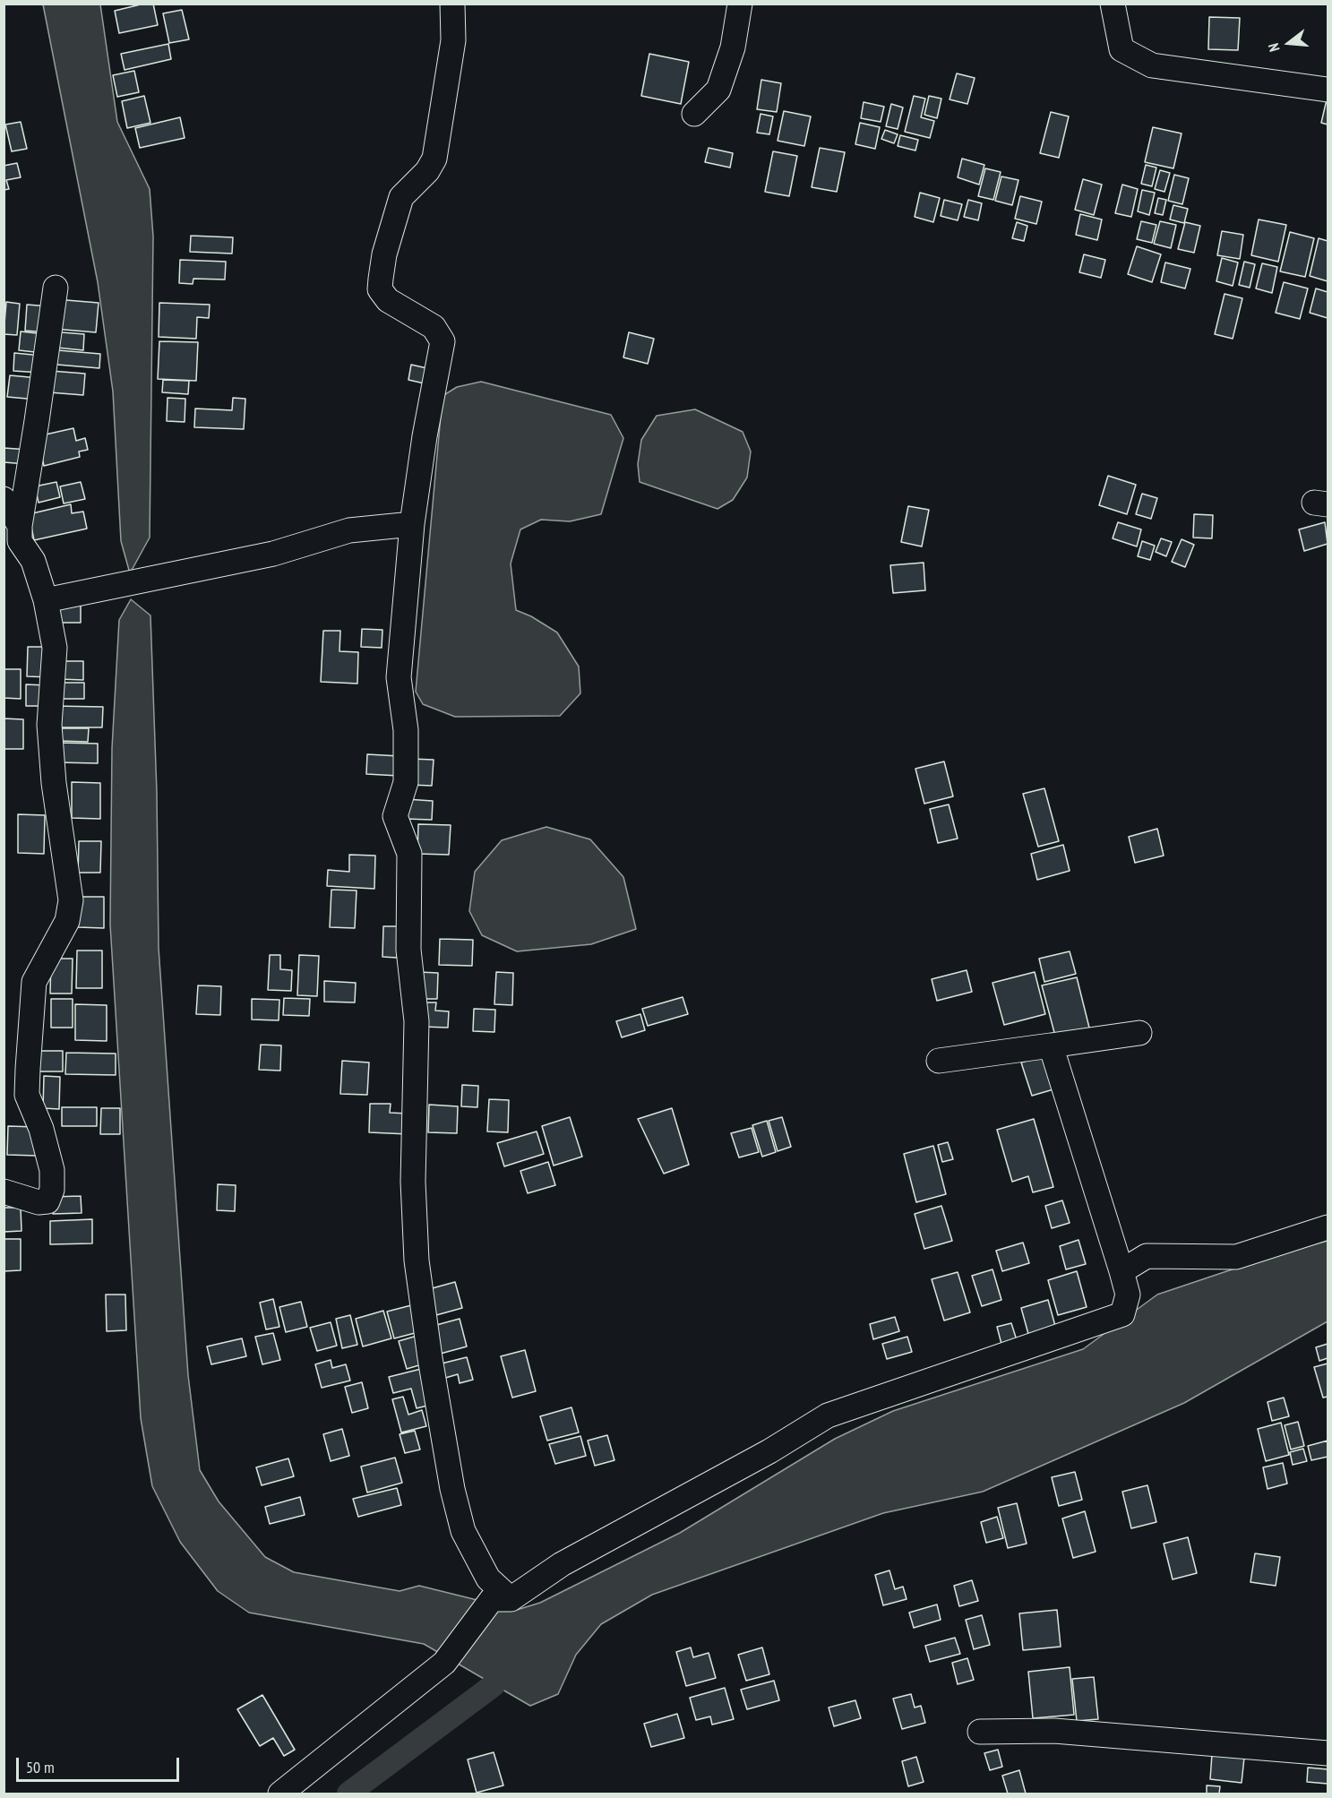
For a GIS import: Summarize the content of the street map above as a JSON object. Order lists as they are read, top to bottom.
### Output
{
  "scale_bar": "50 m",
  "north": "left"
}
